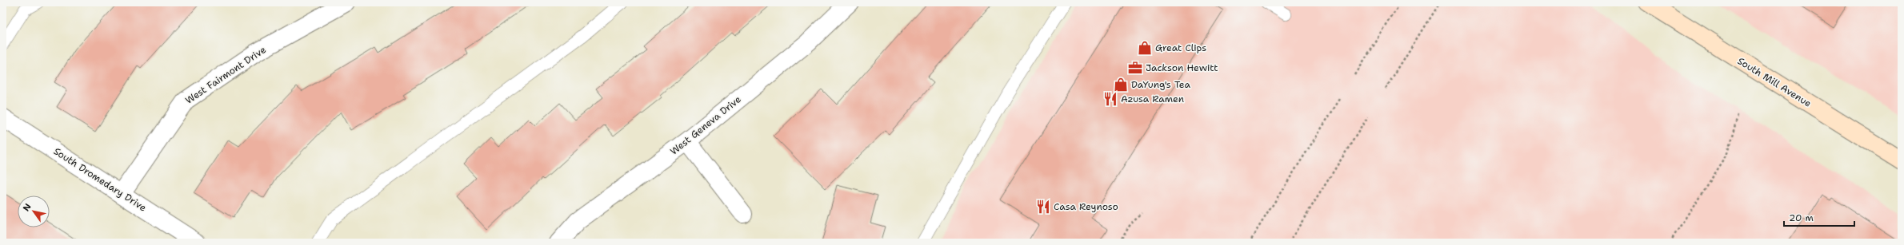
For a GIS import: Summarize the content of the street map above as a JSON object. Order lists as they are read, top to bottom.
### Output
{
  "streets": {
    "main road": ["South Mill Avenue"],
    "street": ["West Fairmont Drive", "West Geneva Drive", "South Dromedary Drive"]
  },
  "crossings": [
    ["West Fairmont Drive", "South Dromedary Drive"]
  ],
  "places": {
    "shop": ["Great Clips", "DaYung's Tea"],
    "office": ["Jackson Hewitt"],
    "restaurant": ["Azusa Ramen", "Casa Reynoso"]
  },
  "scale_bar": "20 m",
  "north": "top left"
}
